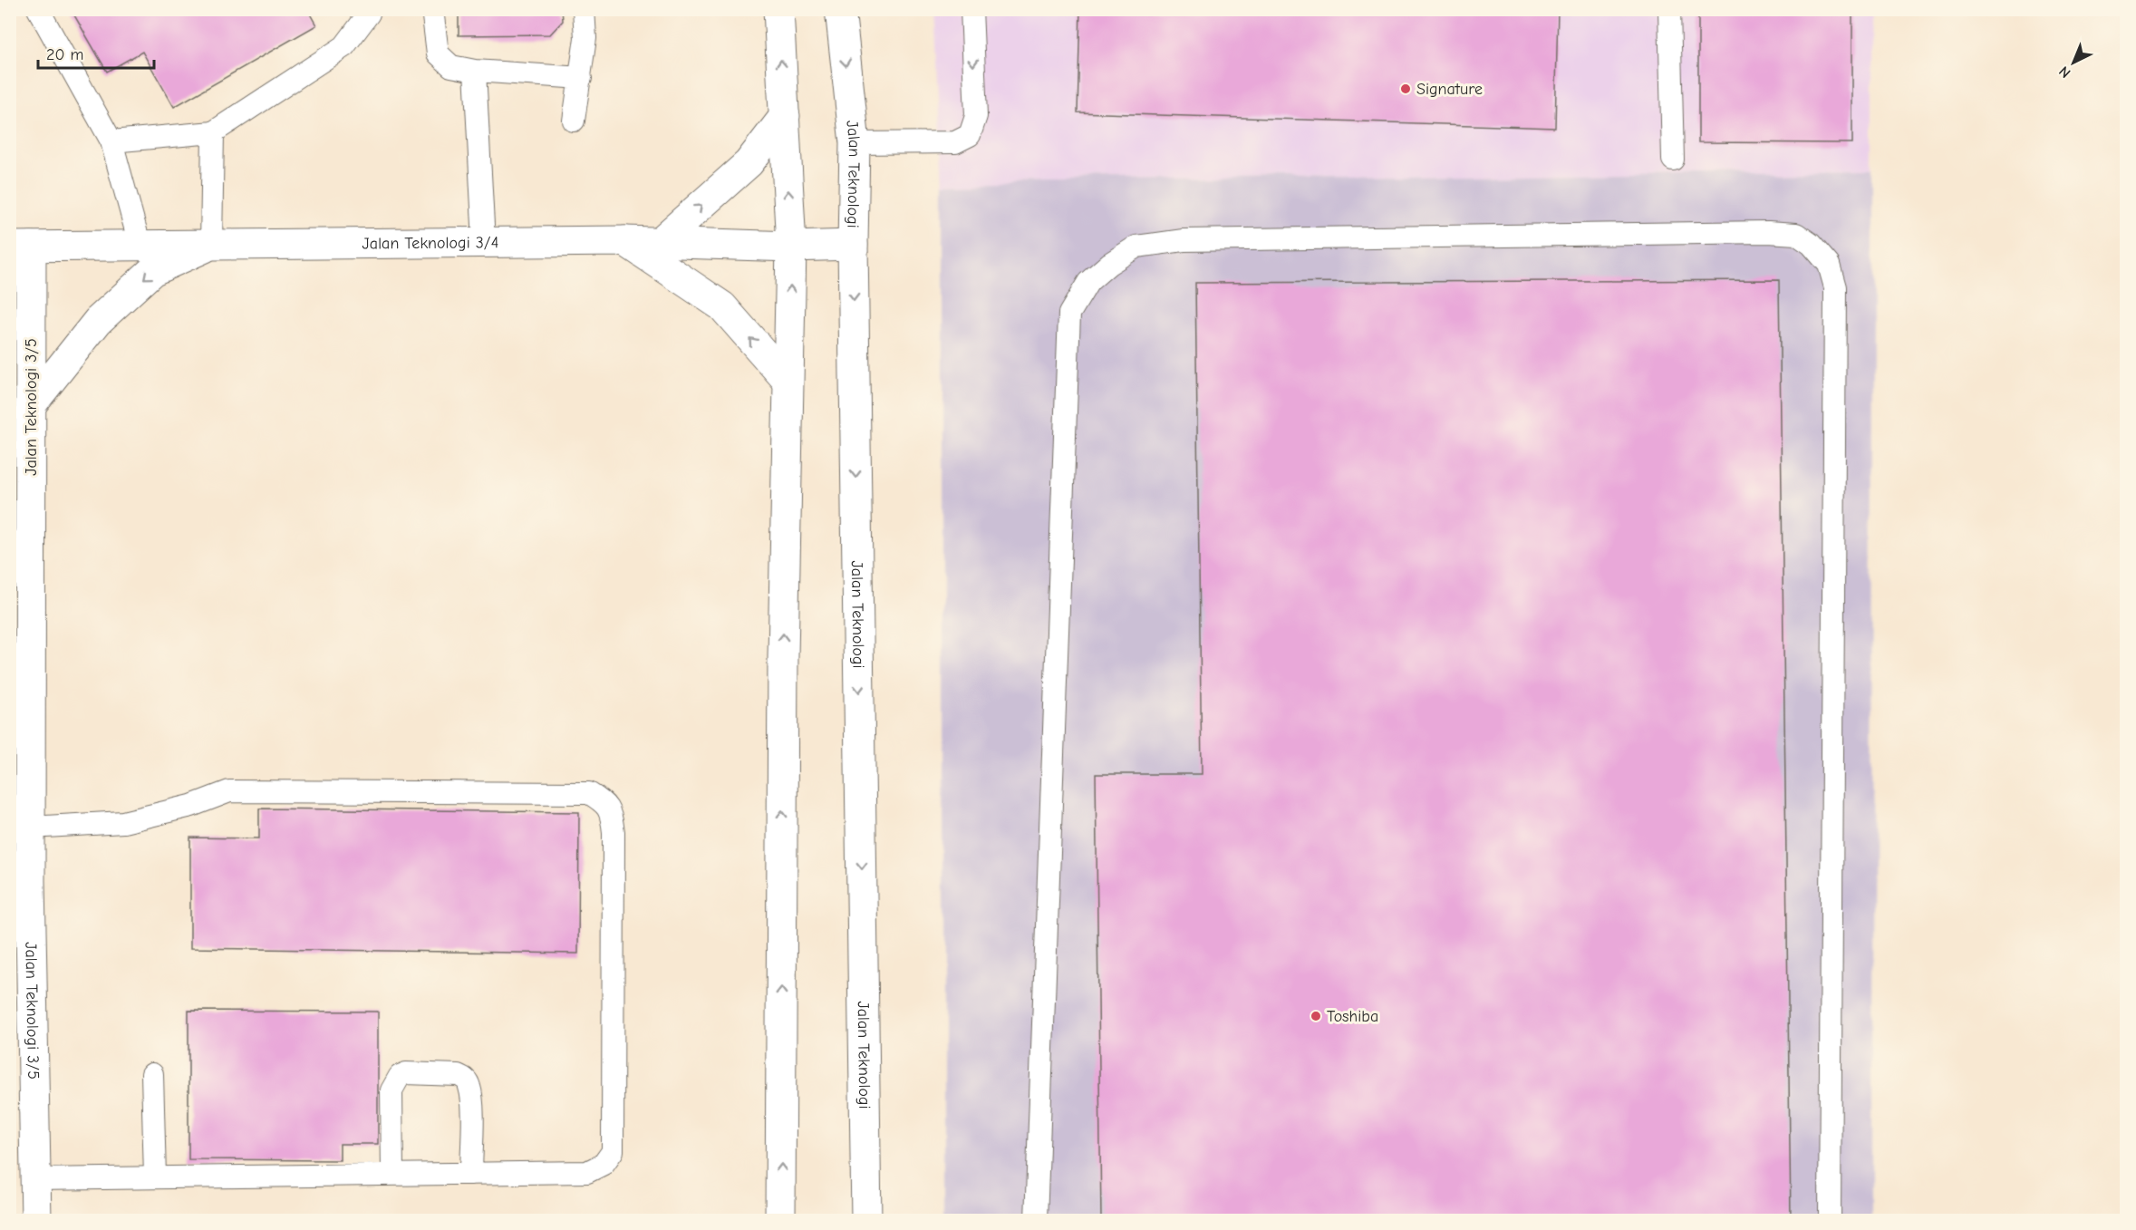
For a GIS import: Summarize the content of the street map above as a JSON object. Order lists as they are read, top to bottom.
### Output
{
  "streets": {
    "street": ["Jalan Teknologi", "Jalan Teknologi 3/4", "Jalan Teknologi 3/5"]
  },
  "crossings": [
    ["Jalan Teknologi", "Jalan Teknologi 3/4"],
    ["Jalan Teknologi 3/4", "Jalan Teknologi 3/5"]
  ],
  "places": ["Signature", "Toshiba"],
  "scale_bar": "20 m",
  "north": "bottom left"
}
